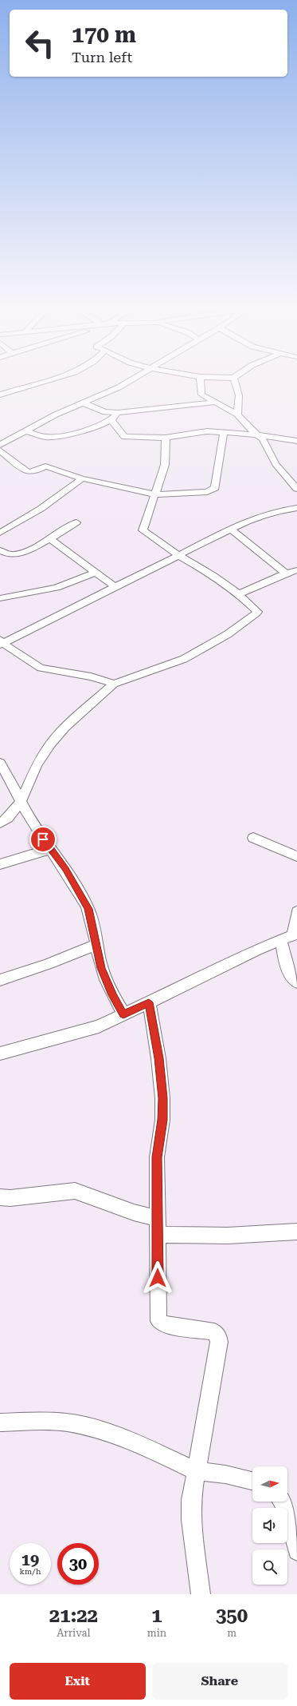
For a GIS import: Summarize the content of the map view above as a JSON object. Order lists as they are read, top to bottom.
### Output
{
  "north": "right",
  "page": {
    "turn": ["170 m", "Turn left"],
    "speed": "19 km/h",
    "limit": "30",
    "eta": [
      "21:22",
      "Arrival",
      "1",
      "min",
      "350",
      "m"
    ],
    "buttons": ["Exit", "Share"]
  }
}
